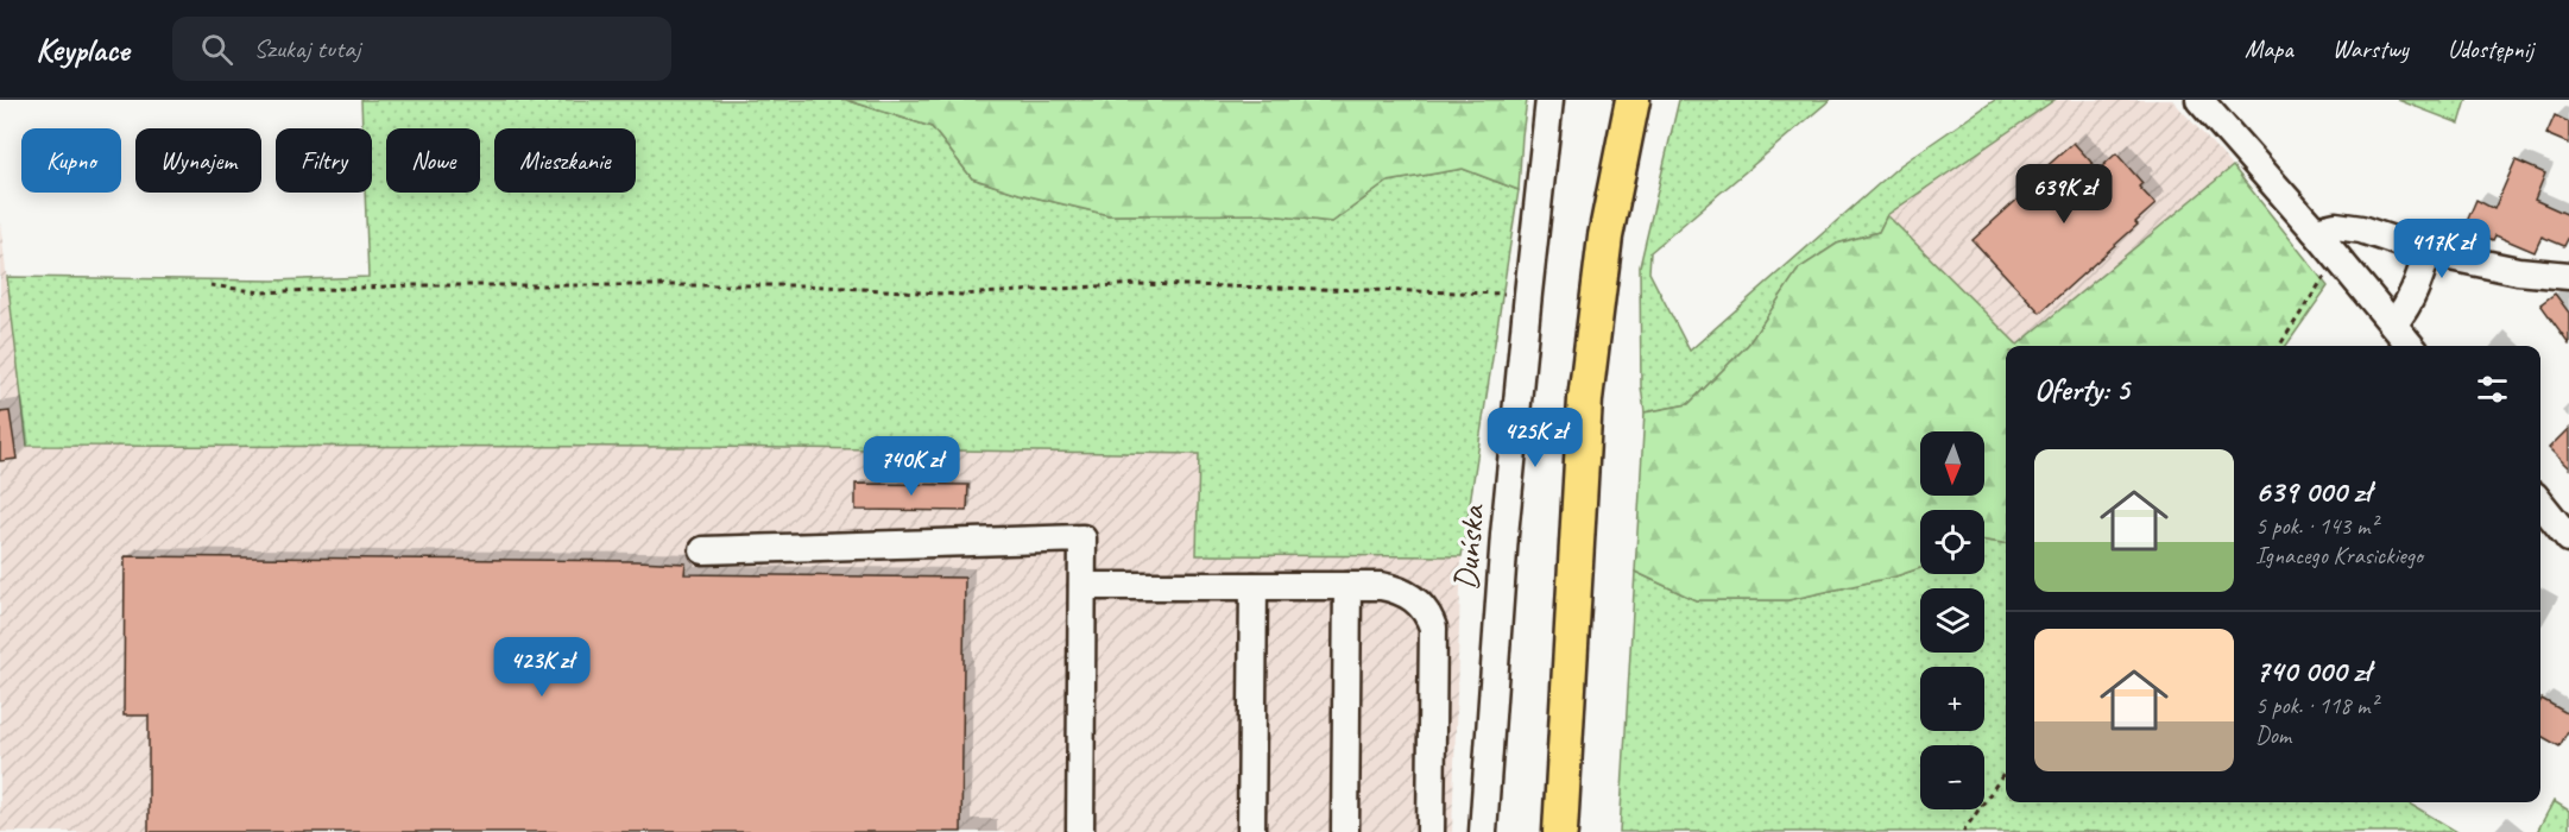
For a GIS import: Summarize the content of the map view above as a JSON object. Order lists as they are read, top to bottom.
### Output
{
  "streets": {
    "street": ["Duńska"]
  },
  "north": "bottom",
  "page": {
    "header": "Keyplace",
    "search": "Szukaj tutaj",
    "nav": ["Mapa", "Warstwy", "Udostępnij"],
    "chip": [
      "Kupno",
      "Wynajem",
      "Filtry",
      "Nowe",
      "Mieszkanie"
    ],
    "price": [
      "639K zł",
      "417K zł",
      "425K zł",
      "740K zł",
      "423K zł"
    ],
    "heading": "Oferty: 5",
    "map_buttons": ["+", "−"],
    "list": [
      {
        "name": "639 000 zł",
        "note": "5 pok. · 143 m² · Ignacego Krasickiego"
      },
      {
        "name": "740 000 zł",
        "note": "5 pok. · 118 m² · Dom"
      }
    ]
  }
}
